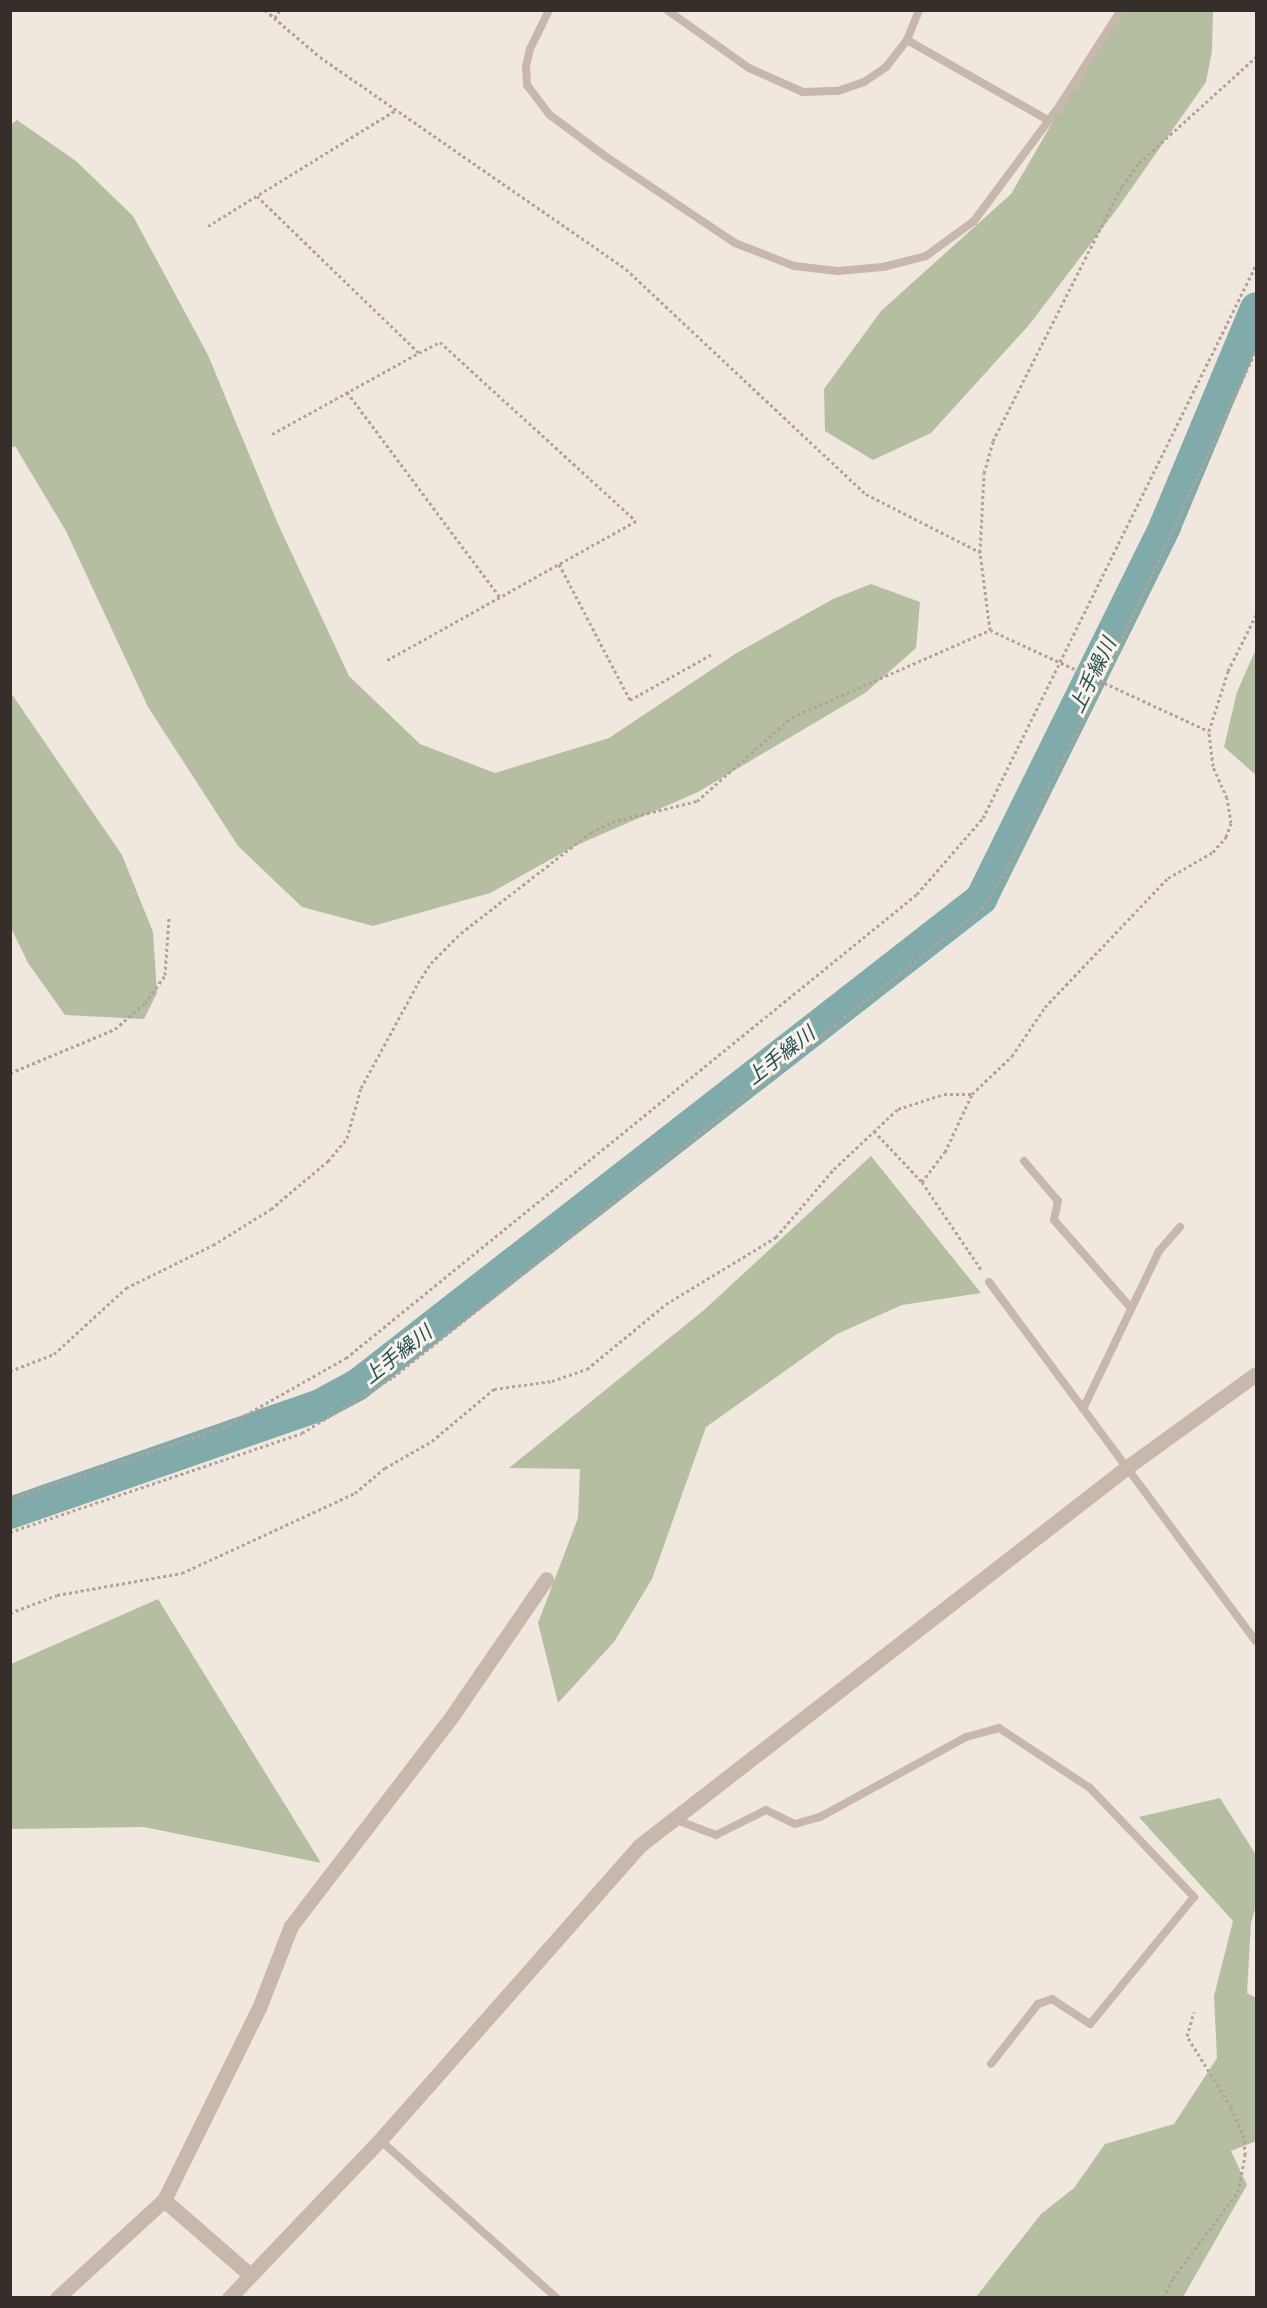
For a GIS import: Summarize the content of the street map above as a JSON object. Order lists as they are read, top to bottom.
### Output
{
  "water": ["上手繰川"]
}
